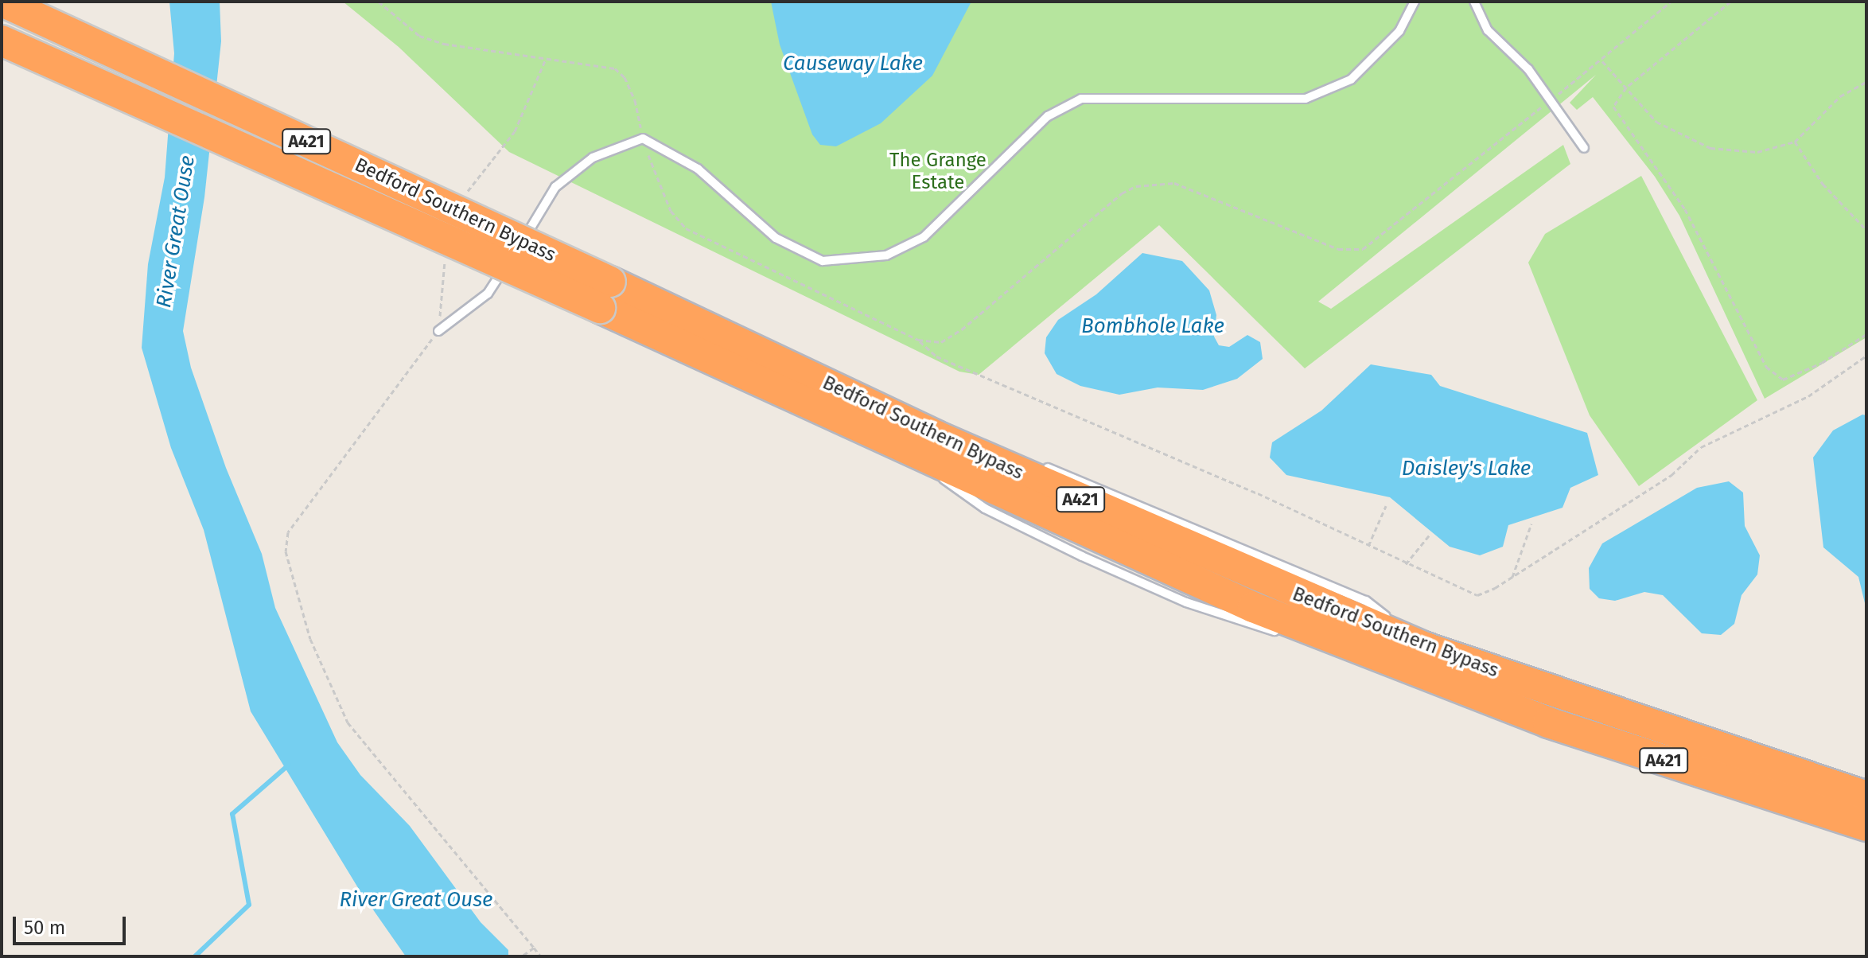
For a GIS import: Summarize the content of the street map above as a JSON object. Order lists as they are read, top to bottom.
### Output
{
  "streets": {
    "highway": ["A421", "Bedford Southern Bypass"]
  },
  "water": [
    "Causeway Lake",
    "River Great Ouse",
    "Bombhole Lake",
    "Daisley's Lake"
  ],
  "parks": ["The Grange Estate"],
  "scale_bar": "50 m"
}
